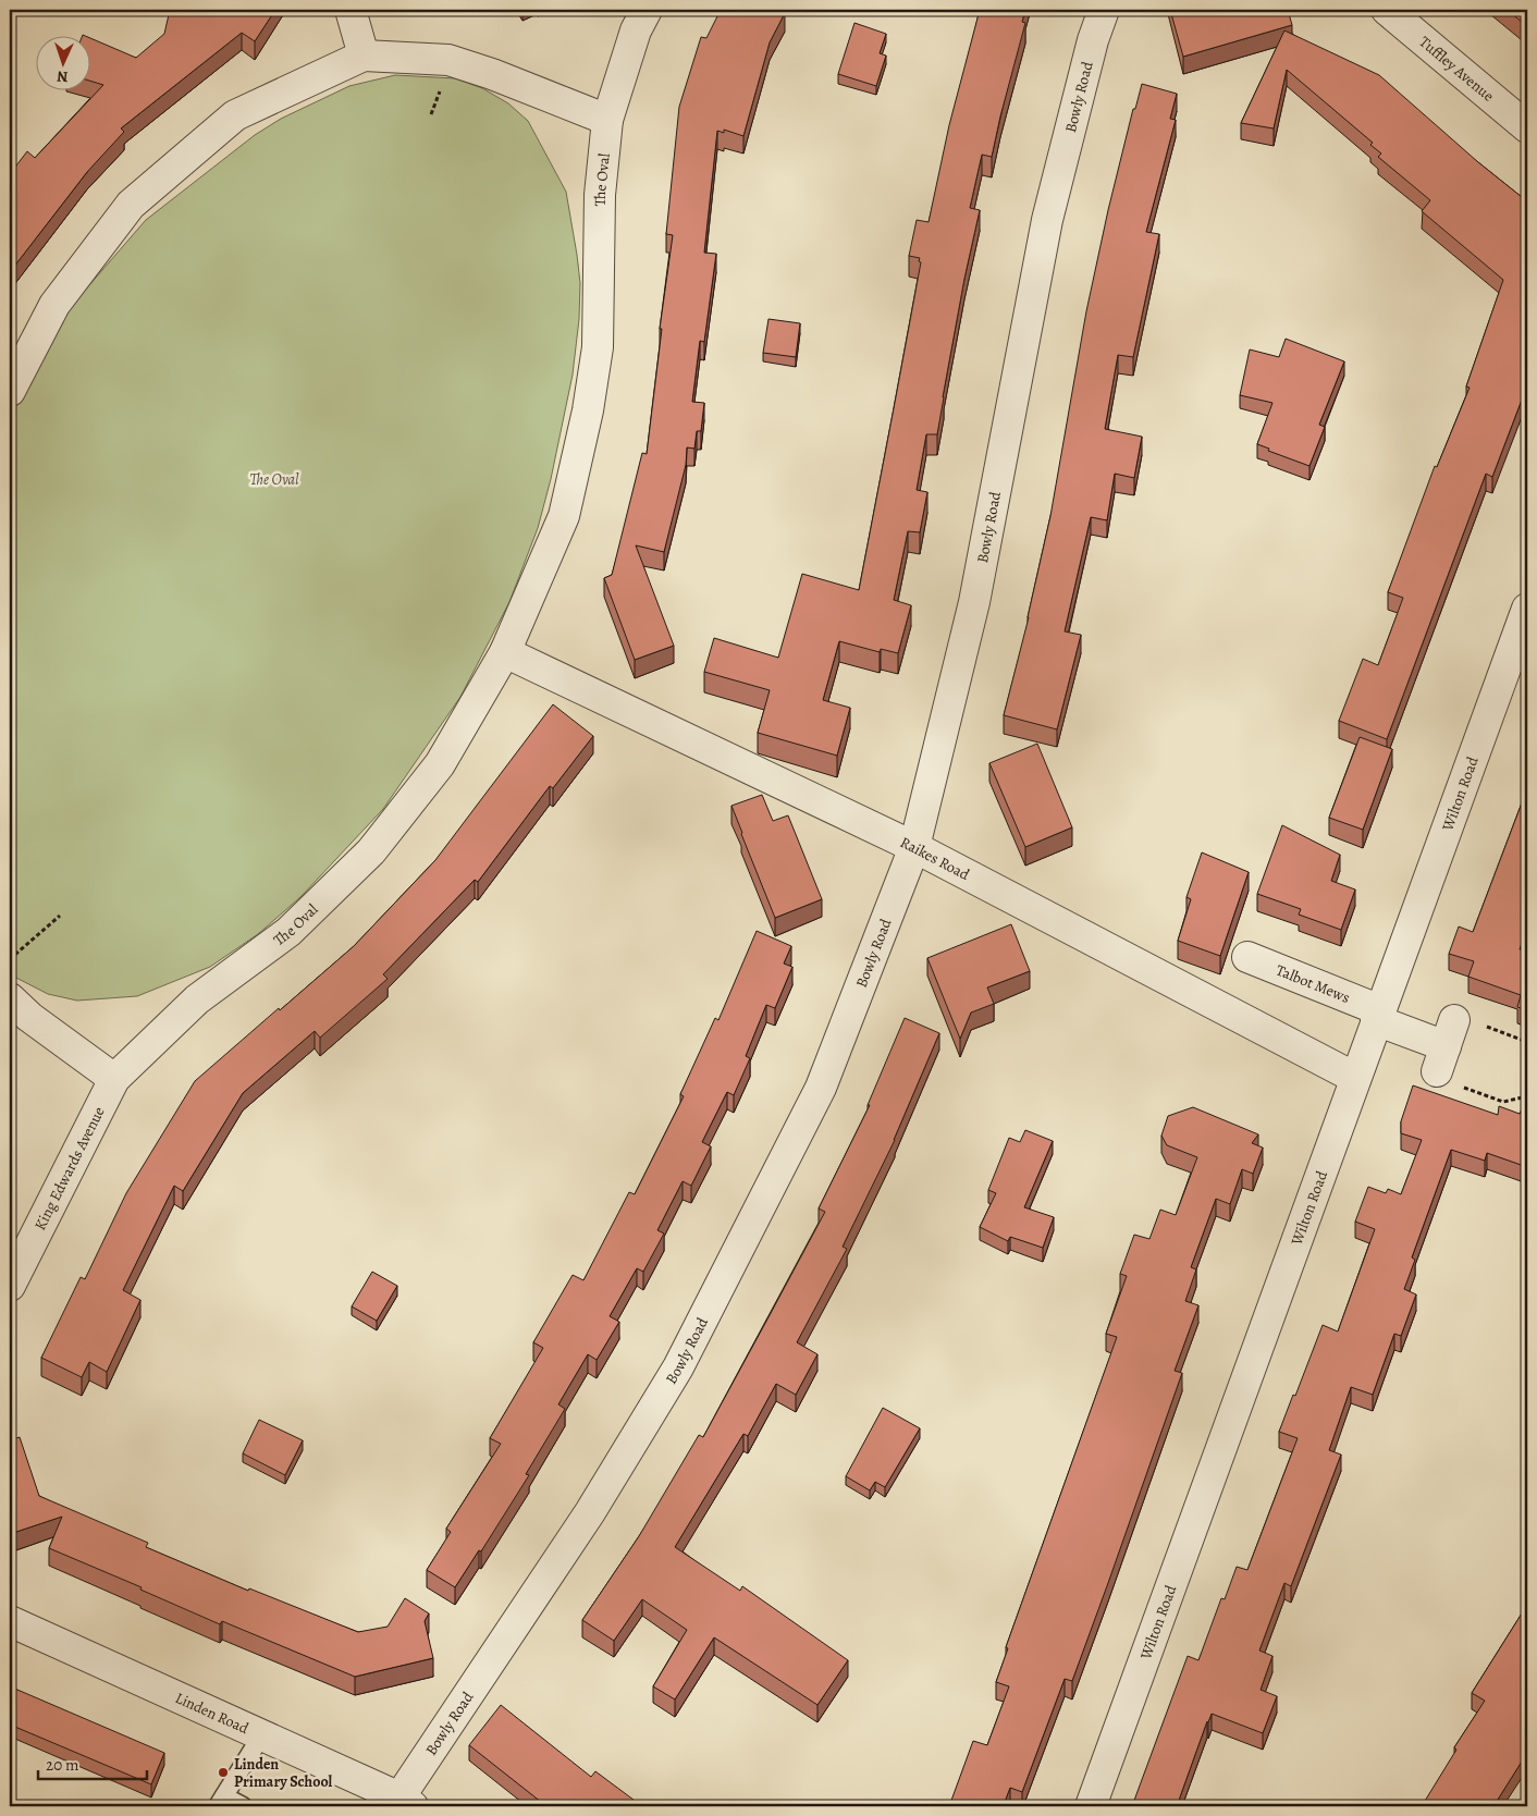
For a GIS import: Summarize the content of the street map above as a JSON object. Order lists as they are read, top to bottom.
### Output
{
  "streets": {
    "street": [
      "Tuffley Avenue",
      "Bowly Road",
      "The Oval",
      "Wilton Road",
      "Raikes Road",
      "Talbot Mews",
      "King Edwards Avenue",
      "Linden Road"
    ]
  },
  "crossings": [
    ["Bowly Road", "Raikes Road"],
    ["Bowly Road", "Linden Road"],
    ["The Oval", "Raikes Road"],
    ["The Oval", "King Edwards Avenue"],
    ["Wilton Road", "Raikes Road"],
    ["Wilton Road", "Talbot Mews"]
  ],
  "parks": ["The Oval"],
  "places": ["Linden Primary School"],
  "scale_bar": "20 m",
  "north": "bottom"
}
